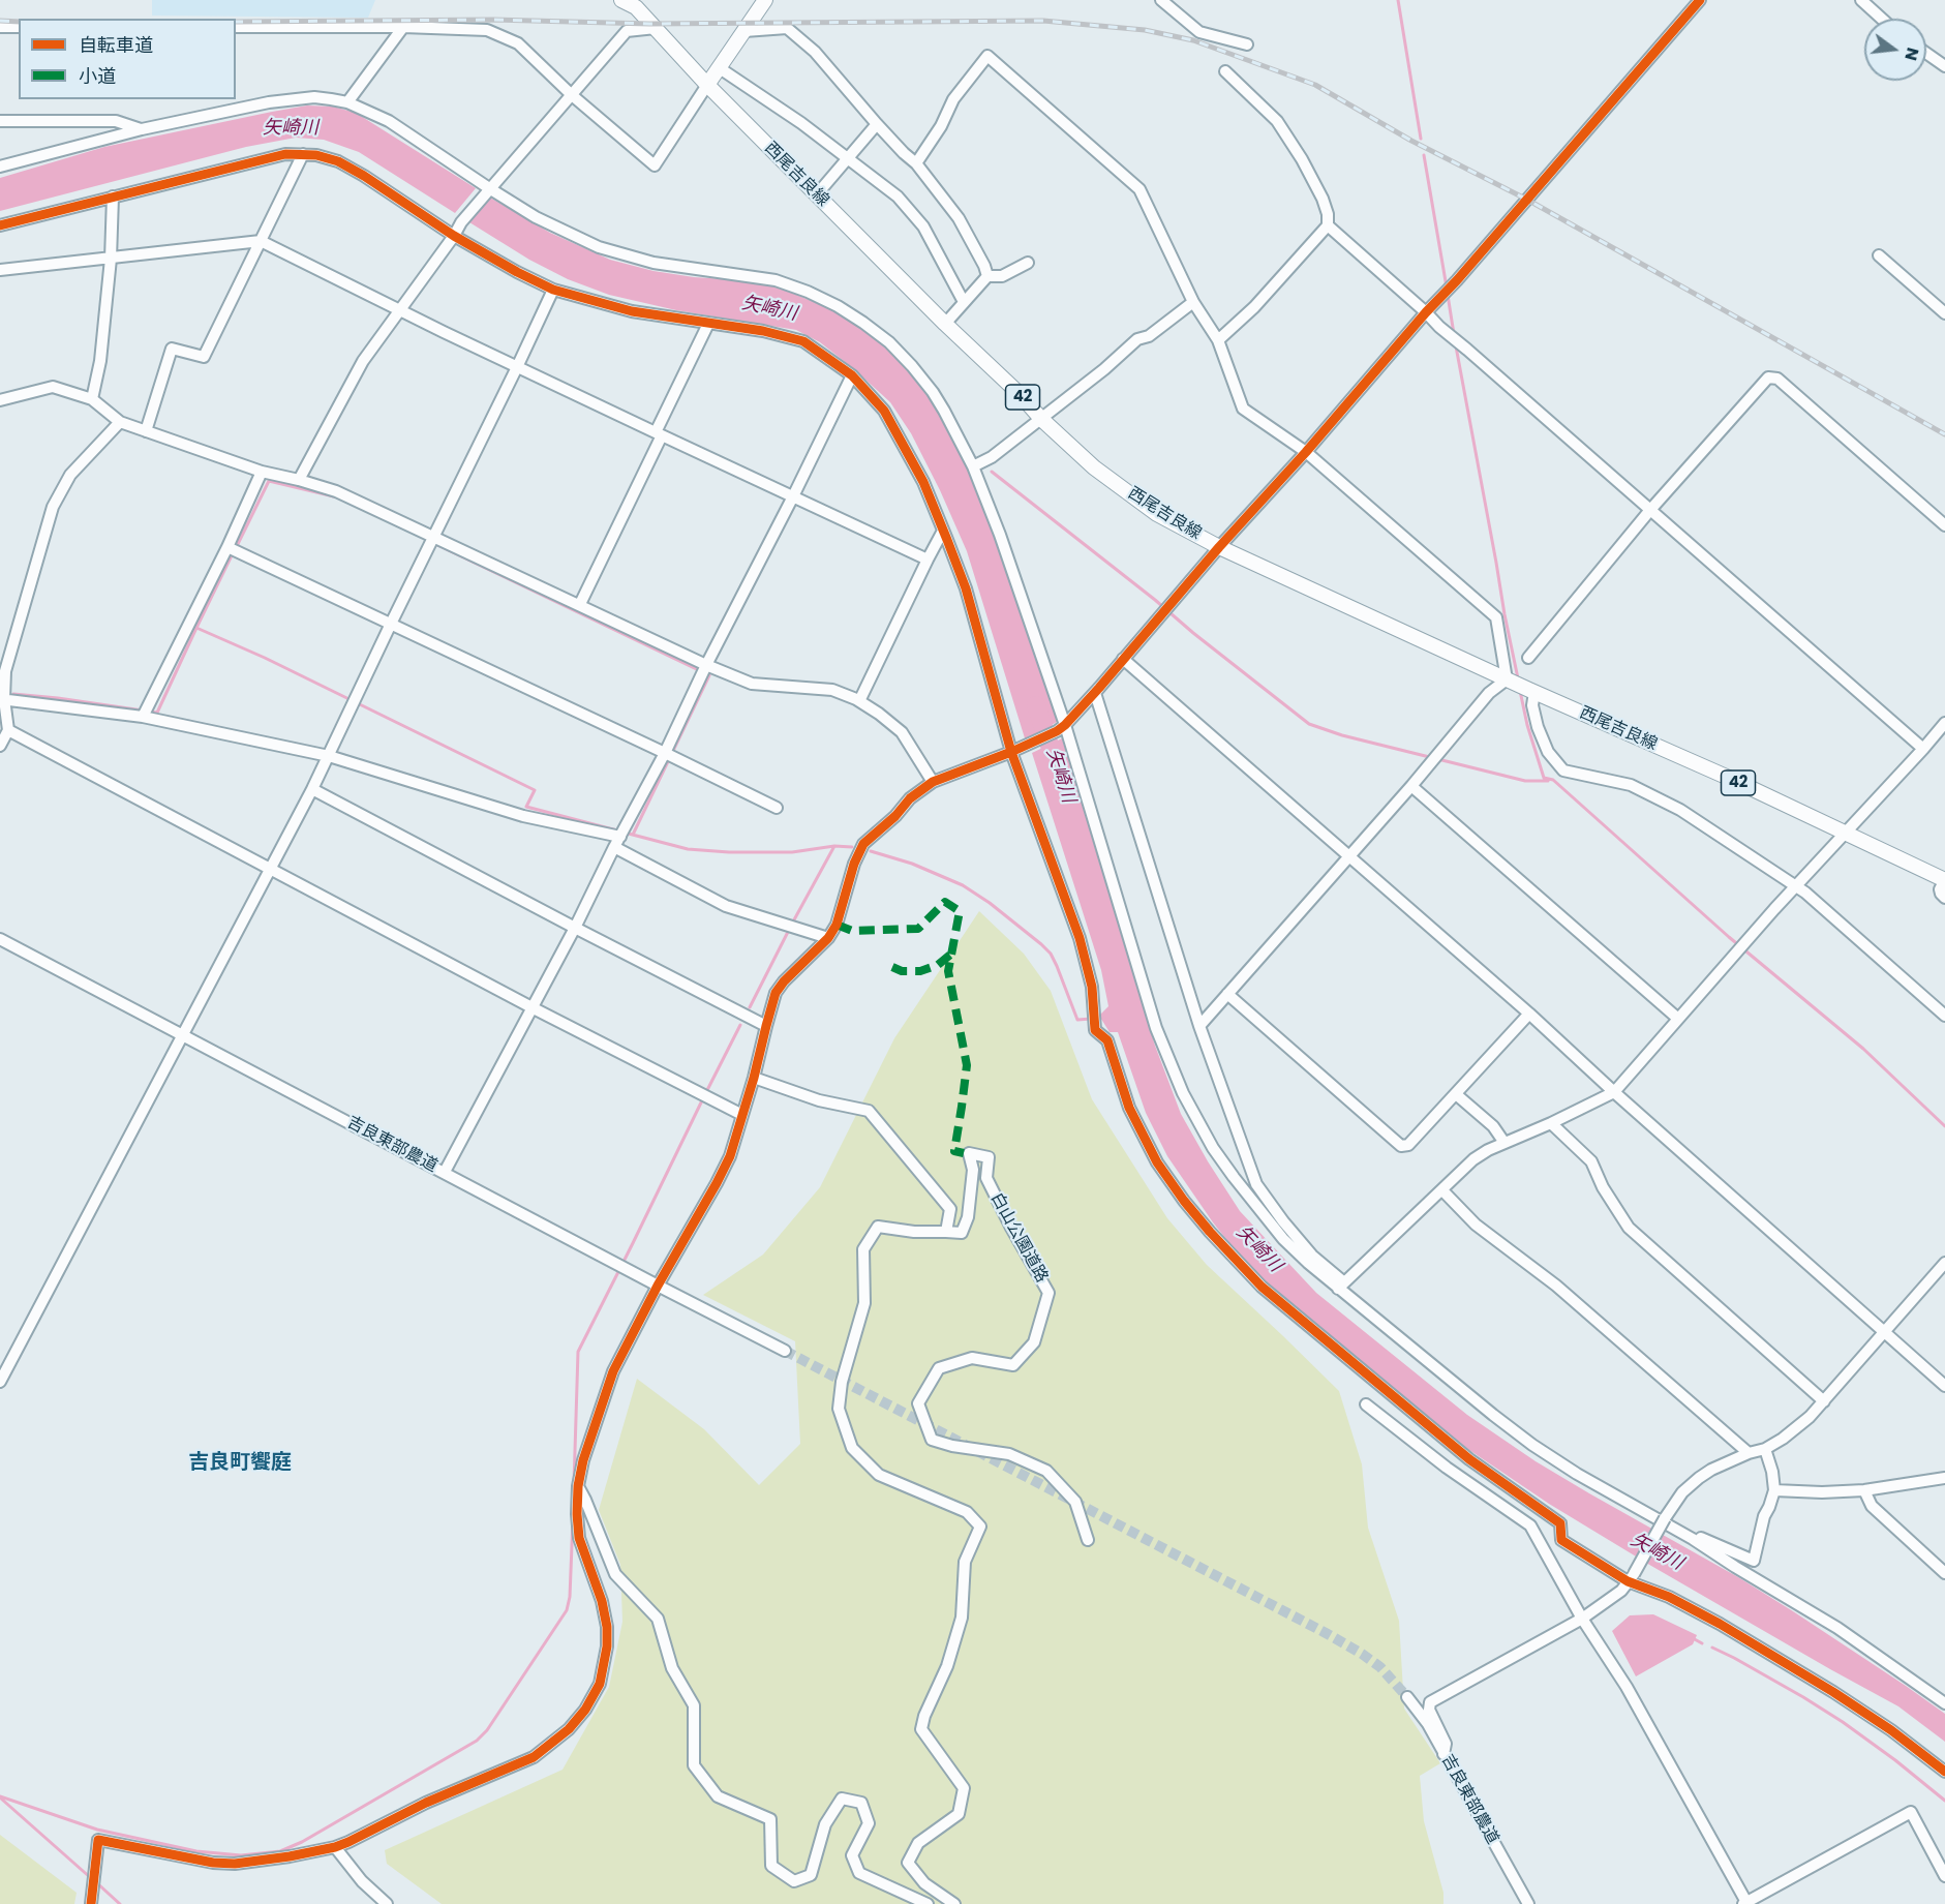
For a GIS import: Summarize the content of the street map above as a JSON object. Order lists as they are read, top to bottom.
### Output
{
  "streets": {
    "main road": ["西尾吉良線", "42"],
    "street": ["吉良東部農道", "白山公園道路"]
  },
  "districts": ["吉良町饗庭"],
  "water": ["矢崎川"],
  "legend": ["自転車道", "小道"],
  "north": "right"
}
